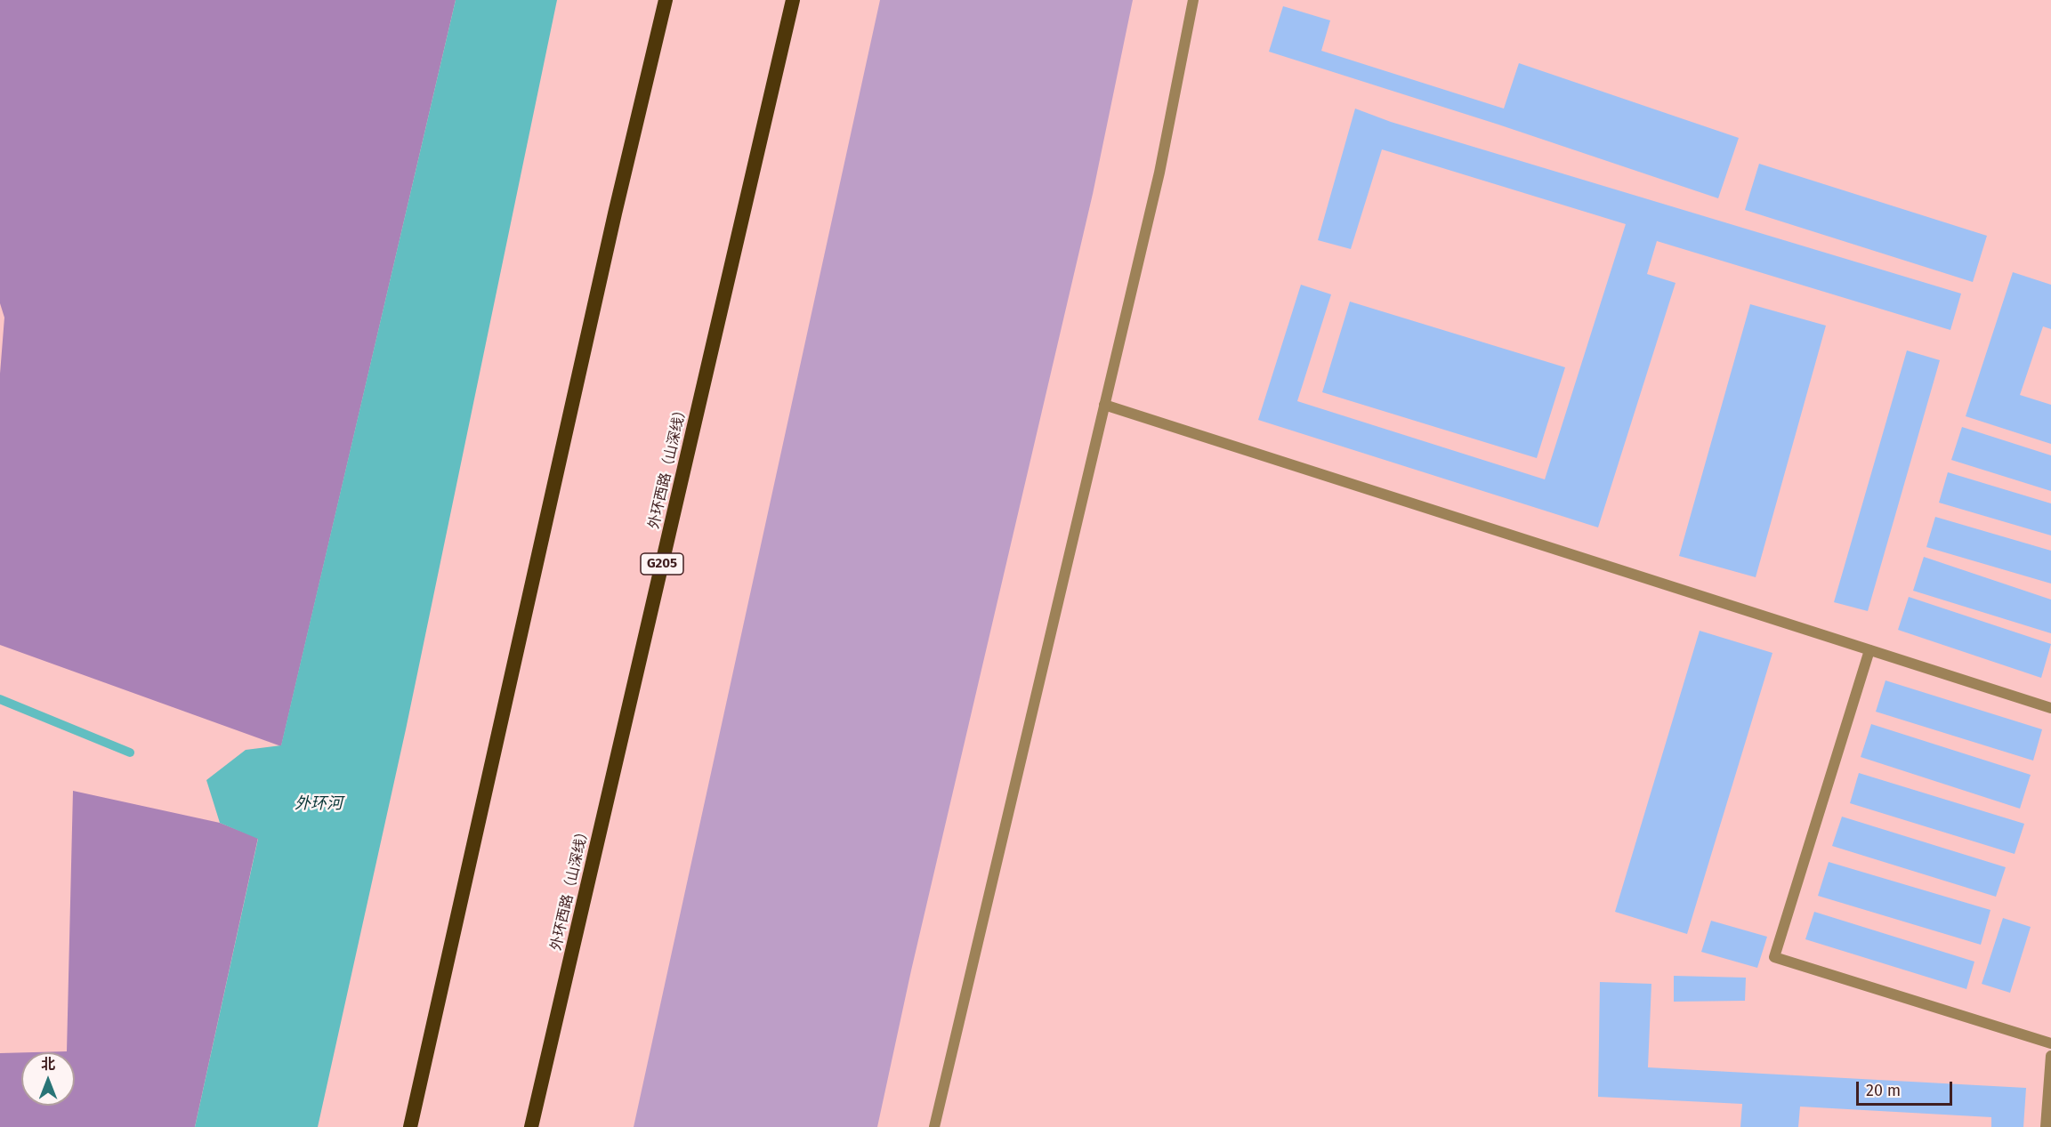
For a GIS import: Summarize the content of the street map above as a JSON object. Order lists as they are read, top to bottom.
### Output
{
  "streets": {
    "highway": ["外环西路（山深线）", "G205"]
  },
  "water": ["外环河"],
  "scale_bar": "20 m",
  "north": "top"
}
